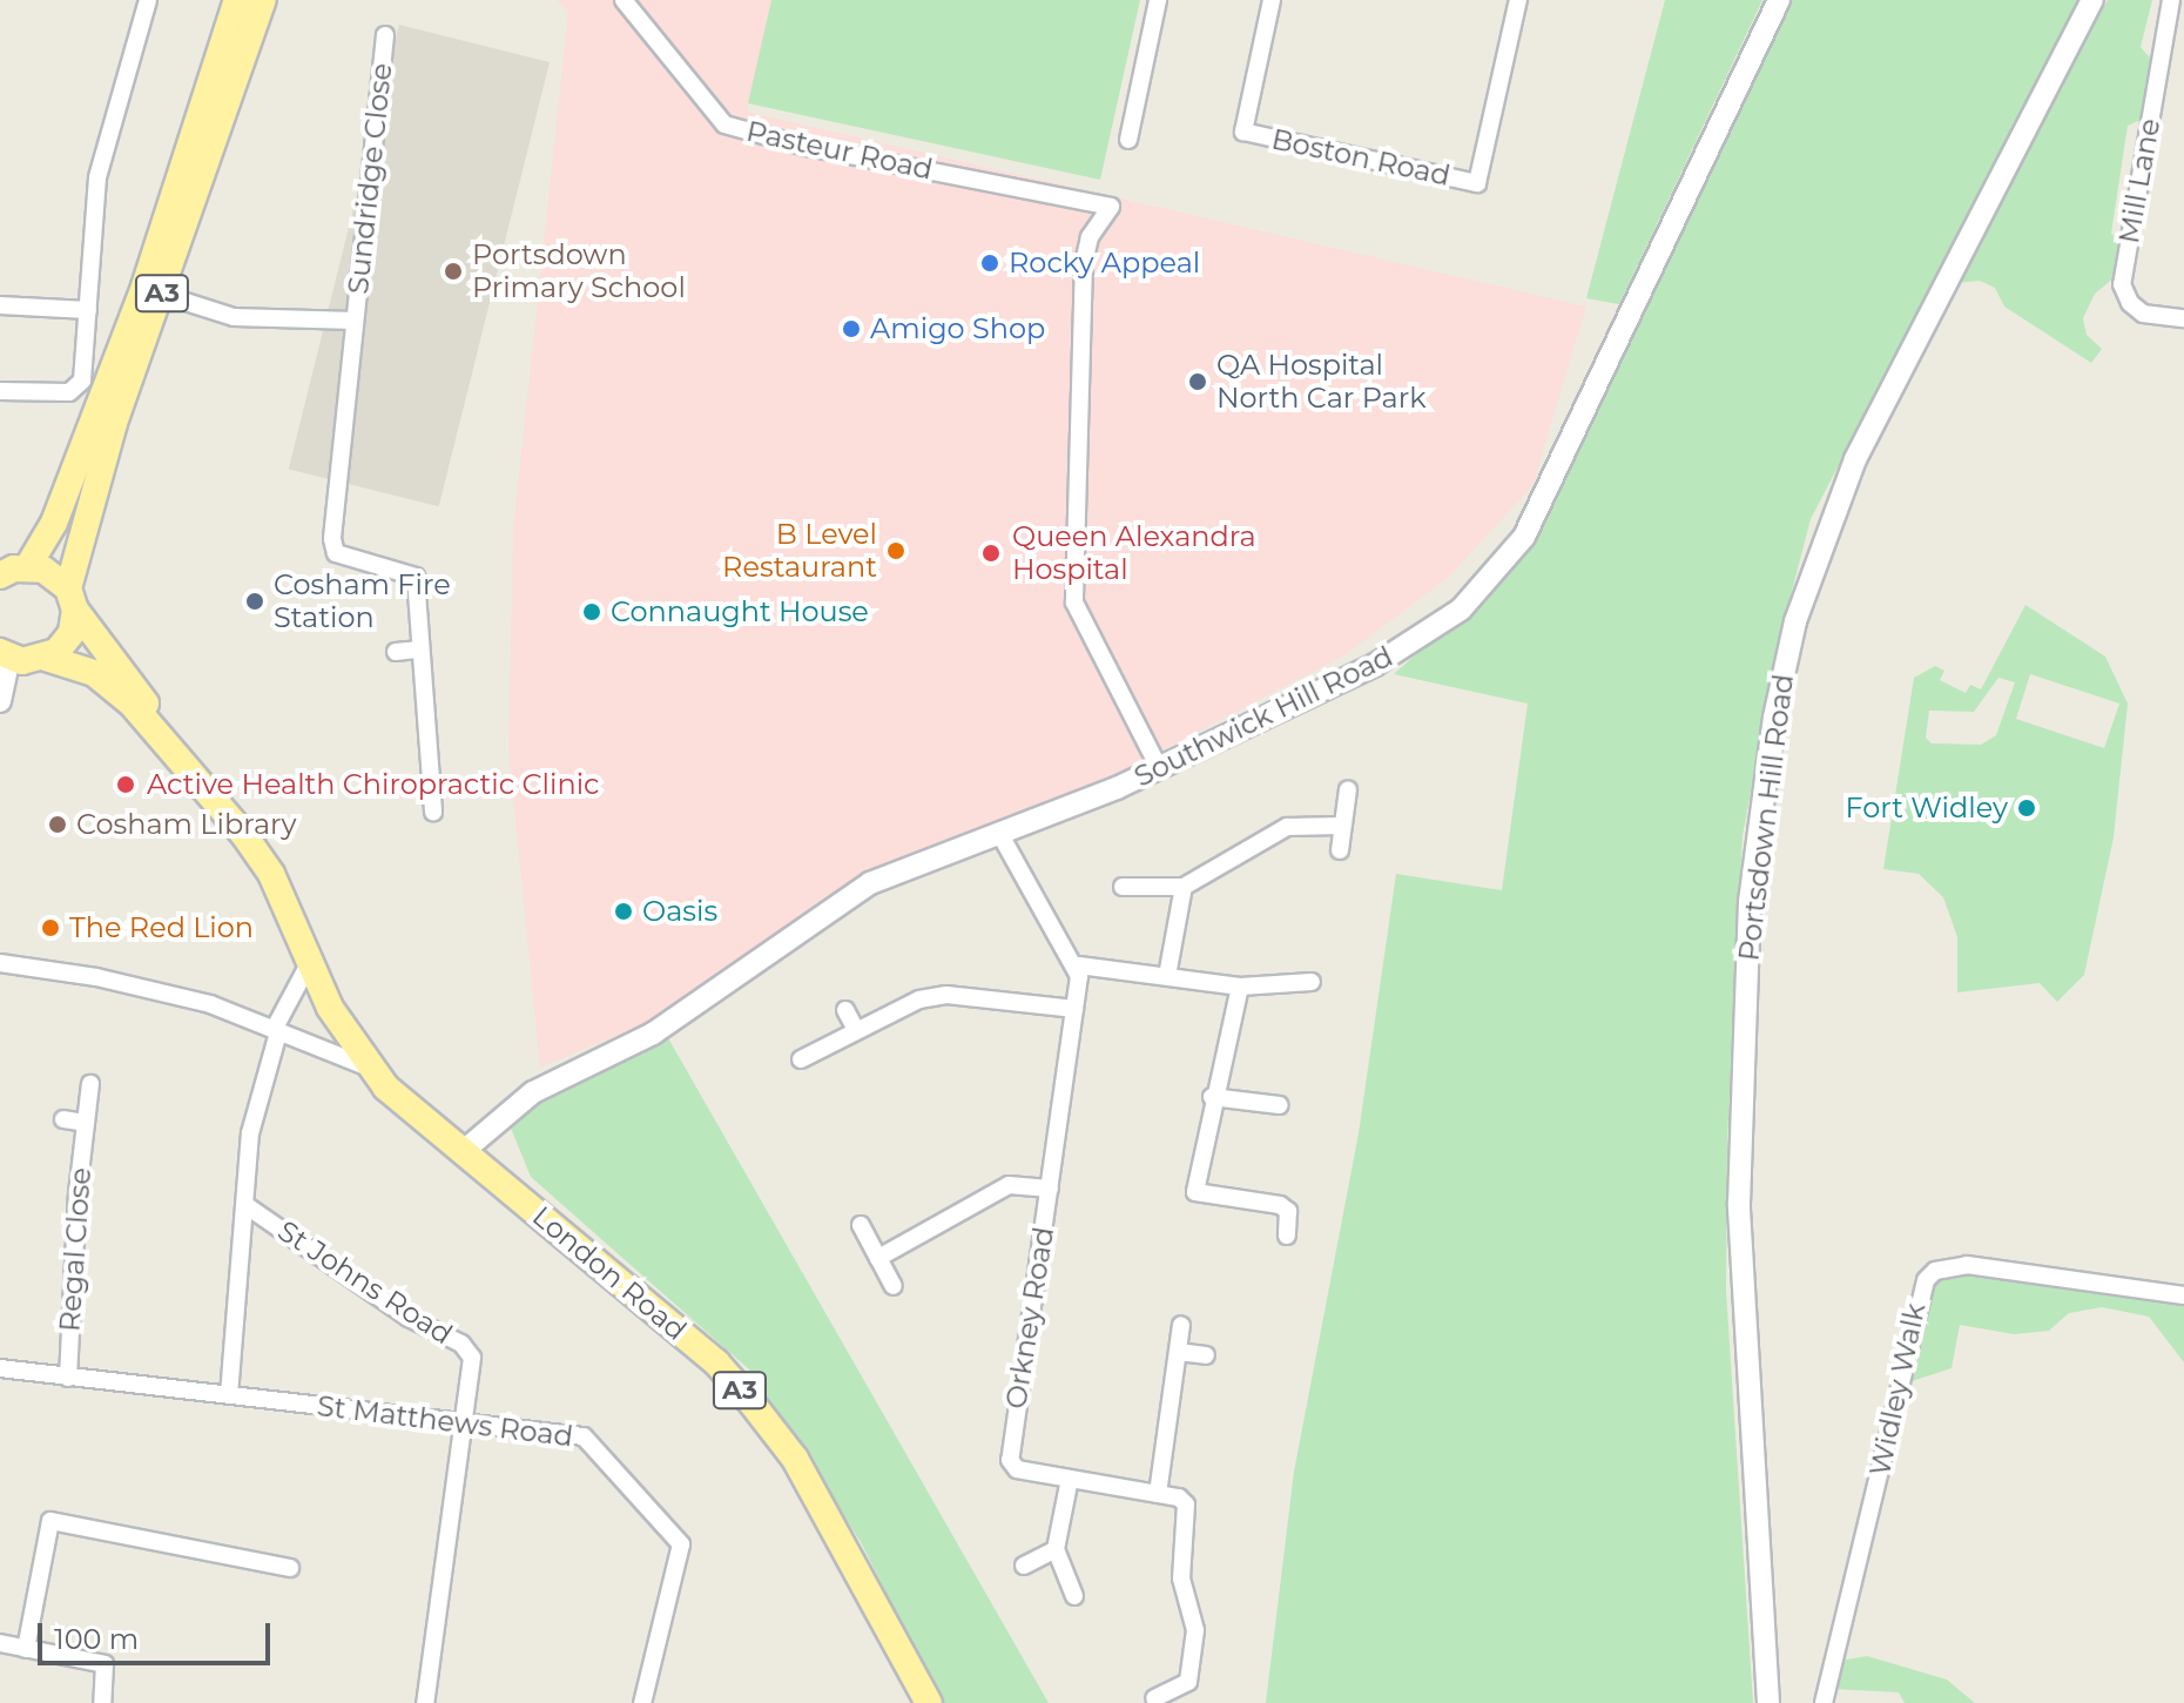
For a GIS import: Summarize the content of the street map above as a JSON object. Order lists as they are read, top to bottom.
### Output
{
  "streets": {
    "main road": [
      "A3",
      "Southwick Hill Road",
      "Portsdown Hill Road",
      "London Road"
    ],
    "street": [
      "Pasteur Road",
      "Boston Road",
      "Sundridge Close",
      "Mill Lane",
      "Regal Close",
      "St Johns Road",
      "Orkney Road",
      "Widley Walk",
      "St Matthews Road"
    ]
  },
  "crossings": [
    ["Pasteur Road", "Southwick Hill Road"],
    ["Sundridge Close", "A3"],
    ["A3", "London Road"],
    ["Southwick Hill Road", "London Road"],
    ["Regal Close", "St Matthews Road"],
    ["St Johns Road", "St Matthews Road"]
  ],
  "places": [
    "Rocky Appeal",
    "Portsdown Primary School",
    "Amigo Shop",
    "QA Hospital North Car Park",
    "B Level Restaurant",
    "Queen Alexandra Hospital",
    "Cosham Fire Station",
    "Connaught House",
    "Active Health Chiropractic Clinic",
    "Fort Widley",
    "Cosham Library",
    "Oasis",
    "The Red Lion"
  ],
  "scale_bar": "100 m"
}
